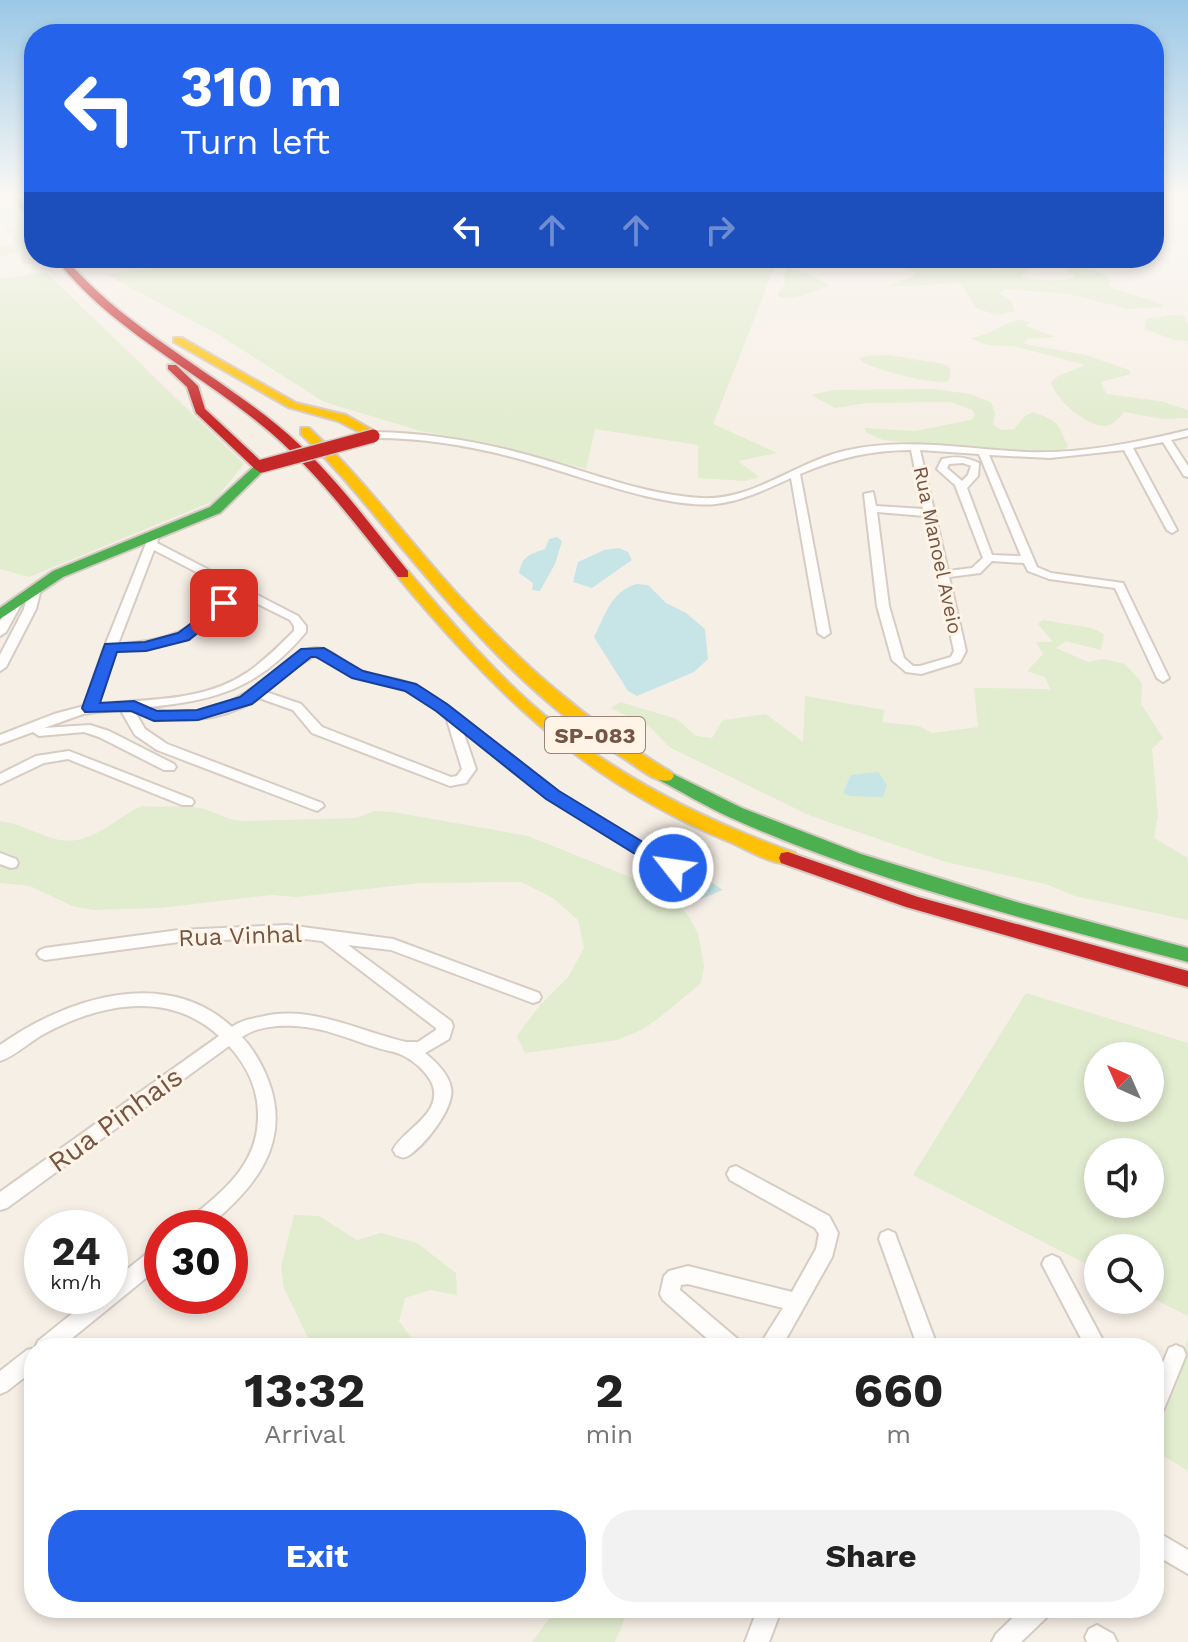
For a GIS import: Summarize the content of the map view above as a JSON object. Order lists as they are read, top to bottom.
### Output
{
  "streets": {
    "main road": ["SP-083"],
    "street": ["Rua Manoel Aveio", "Rua Vinhal", "Rua Pinhais"]
  },
  "crossings": [
    ["Rua Vinhal", "Rua Pinhais"]
  ],
  "north": "top left",
  "page": {
    "turn": ["310 m", "Turn left"],
    "speed": "24 km/h",
    "limit": "30",
    "eta": [
      "13:32",
      "Arrival",
      "2",
      "min",
      "660",
      "m"
    ],
    "buttons": ["Exit", "Share"]
  }
}
